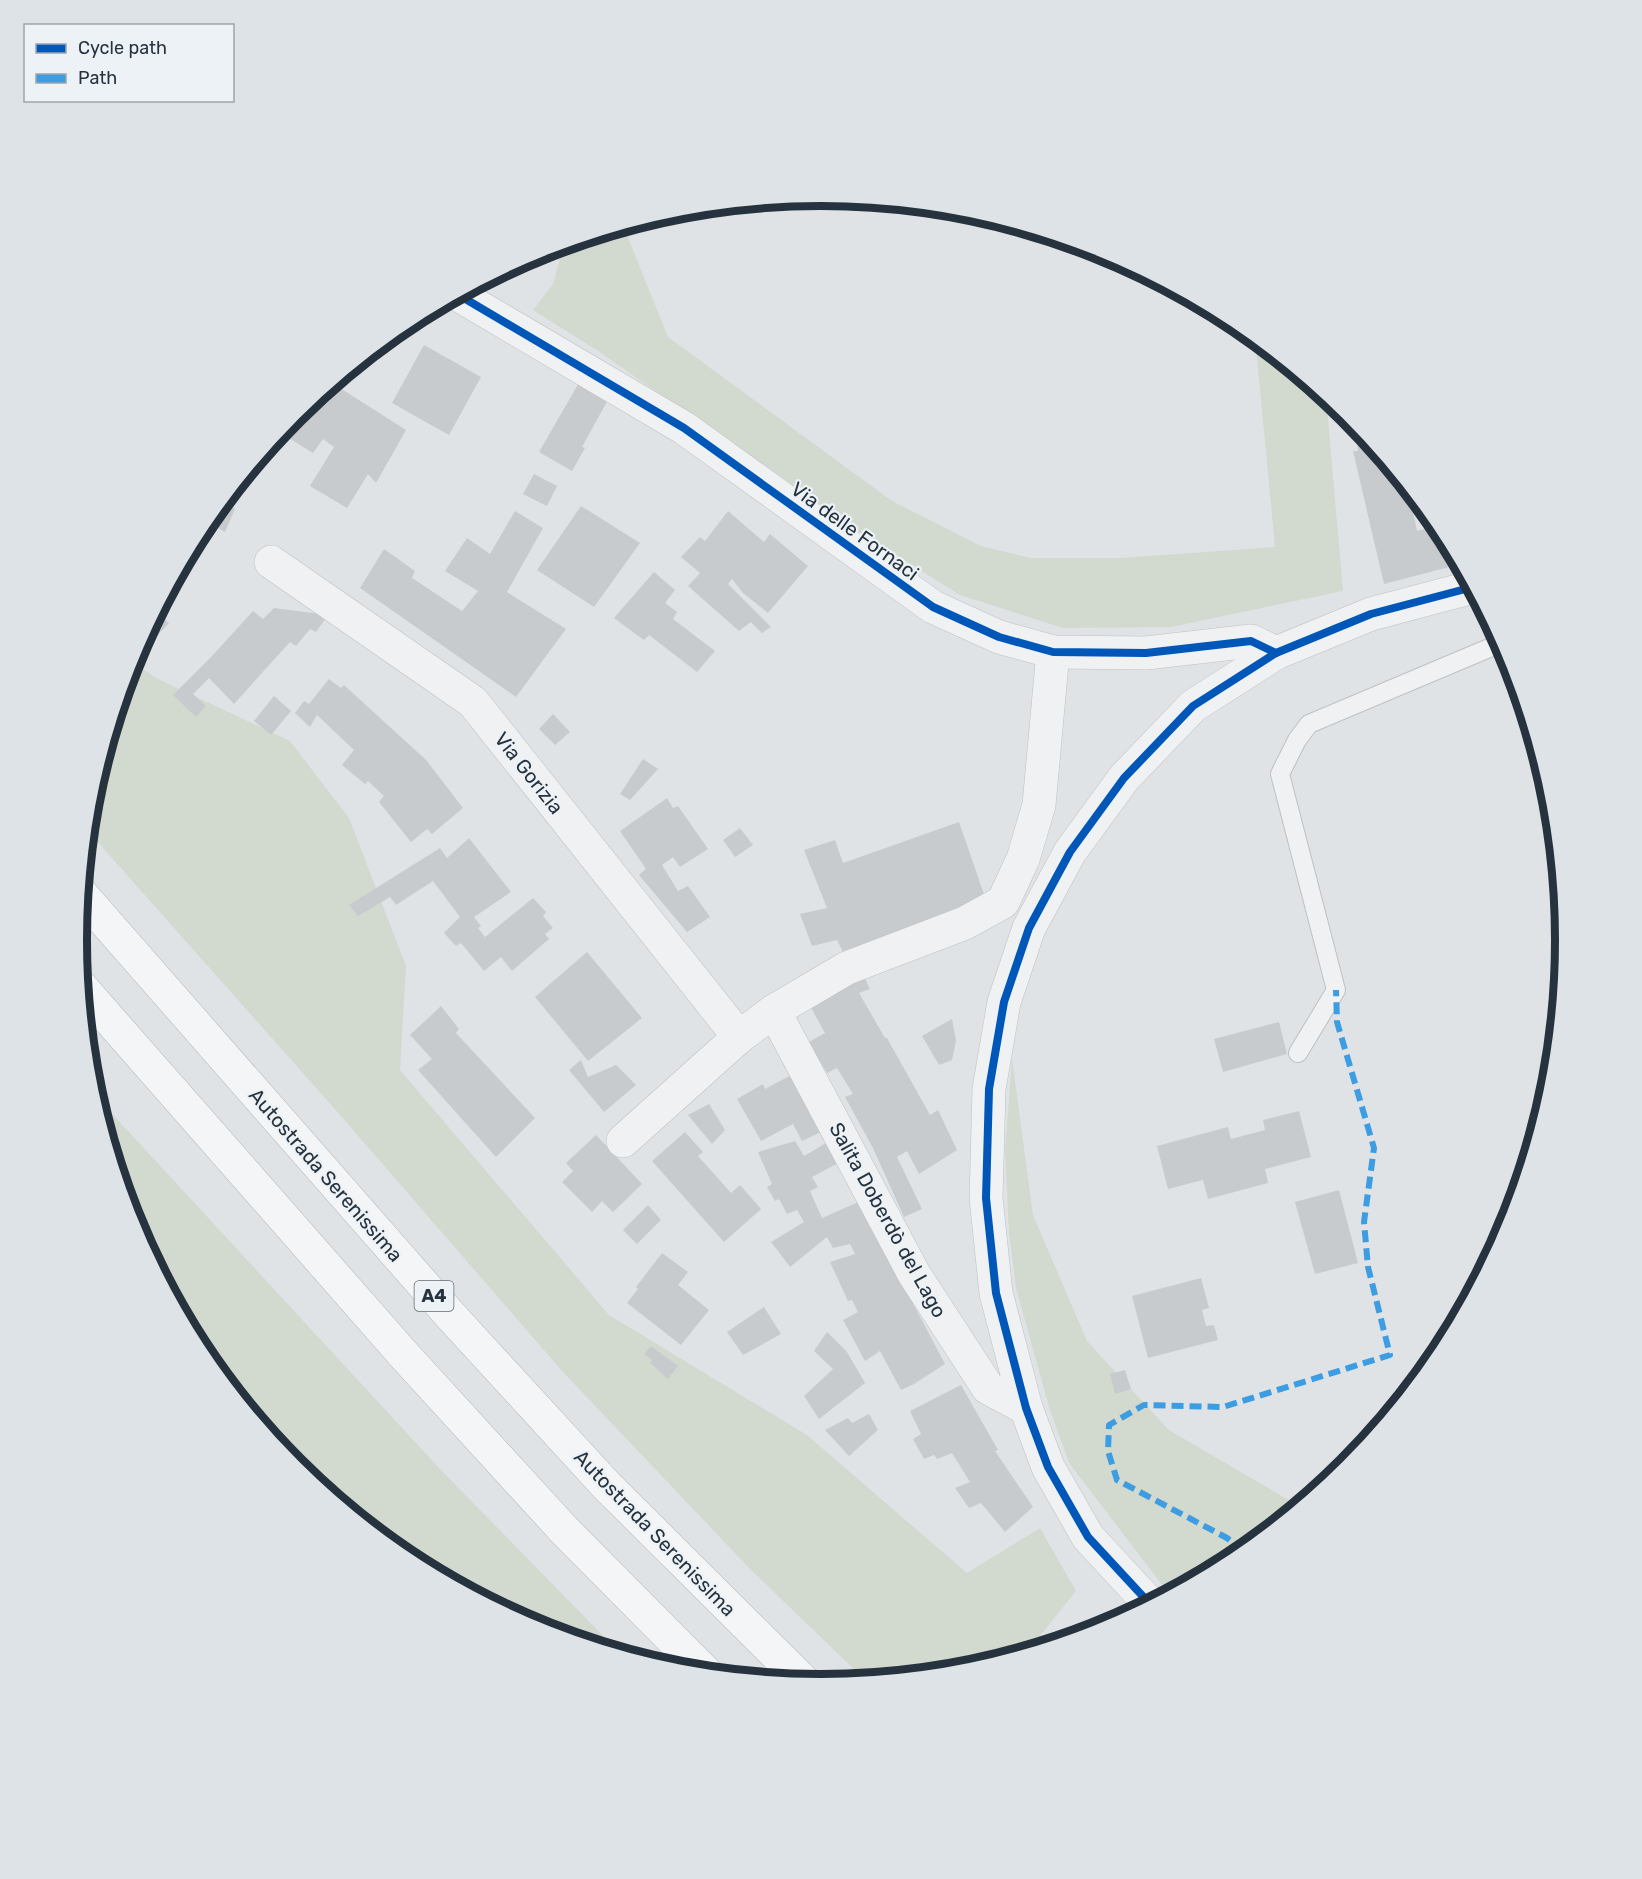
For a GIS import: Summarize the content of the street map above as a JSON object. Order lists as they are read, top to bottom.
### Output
{
  "streets": {
    "highway": ["Autostrada Serenissima", "A4"],
    "street": ["Via delle Fornaci", "Via Gorizia", "Salita Doberdò del Lago"]
  },
  "legend": ["Cycle path", "Path"]
}
